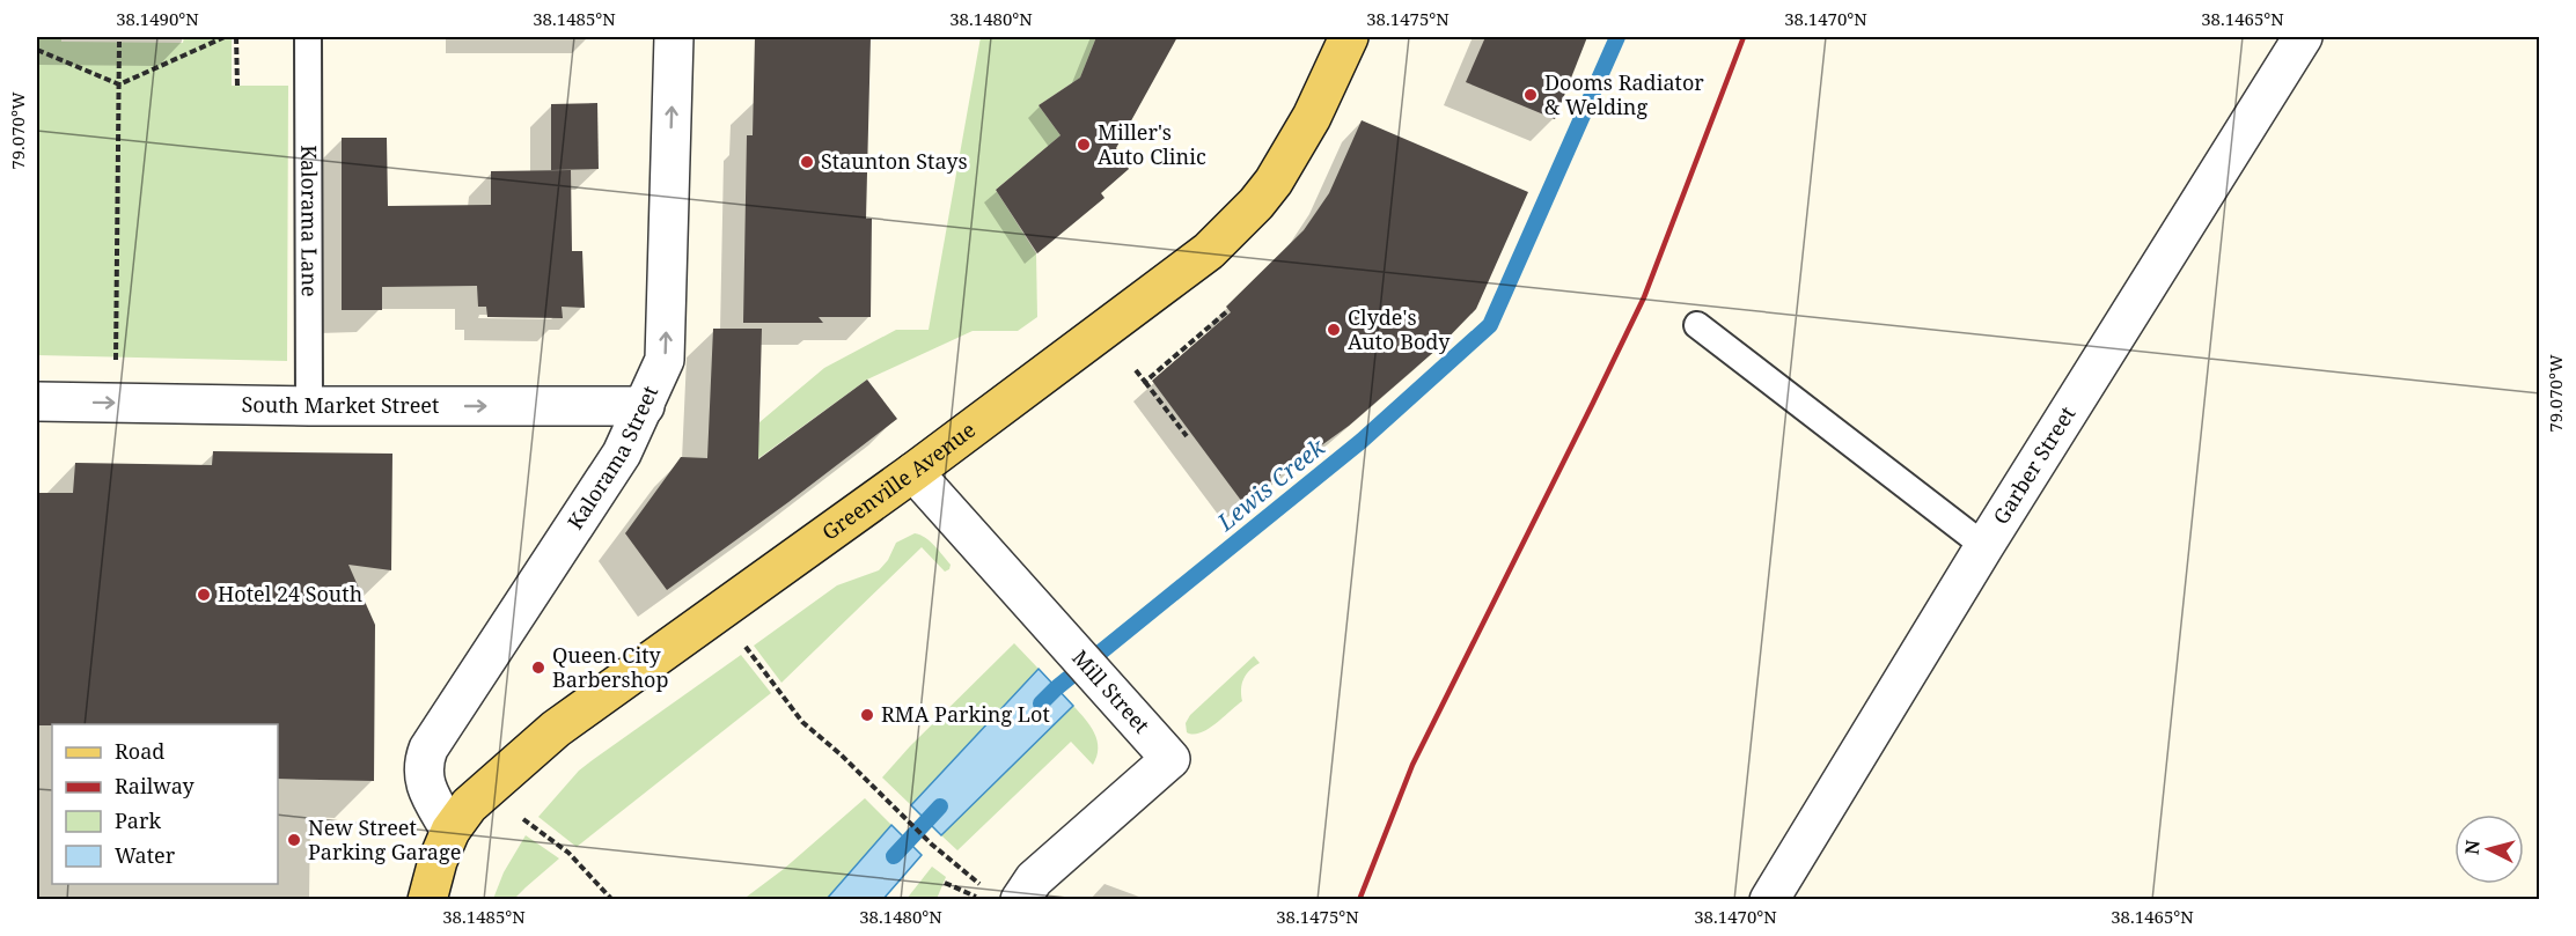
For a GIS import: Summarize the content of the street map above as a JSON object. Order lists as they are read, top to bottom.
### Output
{
  "streets": {
    "main road": ["Greenville Avenue"],
    "street": [
      "South Market Street",
      "Kalorama Street",
      "Garber Street",
      "Mill Street"
    ],
    "lane": ["Kalorama Lane"]
  },
  "crossings": [
    ["Kalorama Lane", "South Market Street"],
    ["South Market Street", "Kalorama Street"],
    ["Kalorama Street", "Greenville Avenue"],
    ["Greenville Avenue", "Mill Street"]
  ],
  "one_way": ["South Market Street", "Kalorama Street"],
  "water": ["Lewis Creek"],
  "places": [
    "Dooms Radiator & Welding",
    "Miller's Auto Clinic",
    "Staunton Stays",
    "Clyde's Auto Body",
    "Hotel 24 South",
    "Queen City Barbershop",
    "RMA Parking Lot",
    "New Street Parking Garage"
  ],
  "legend": [
    "Road",
    "Railway",
    "Park",
    "Water"
  ],
  "north": "left",
  "coordinates": [
    "38.1490°N",
    "38.1485°N",
    "38.1480°N",
    "38.1475°N",
    "38.1470°N",
    "38.1465°N",
    "79.070°W"
  ]
}
